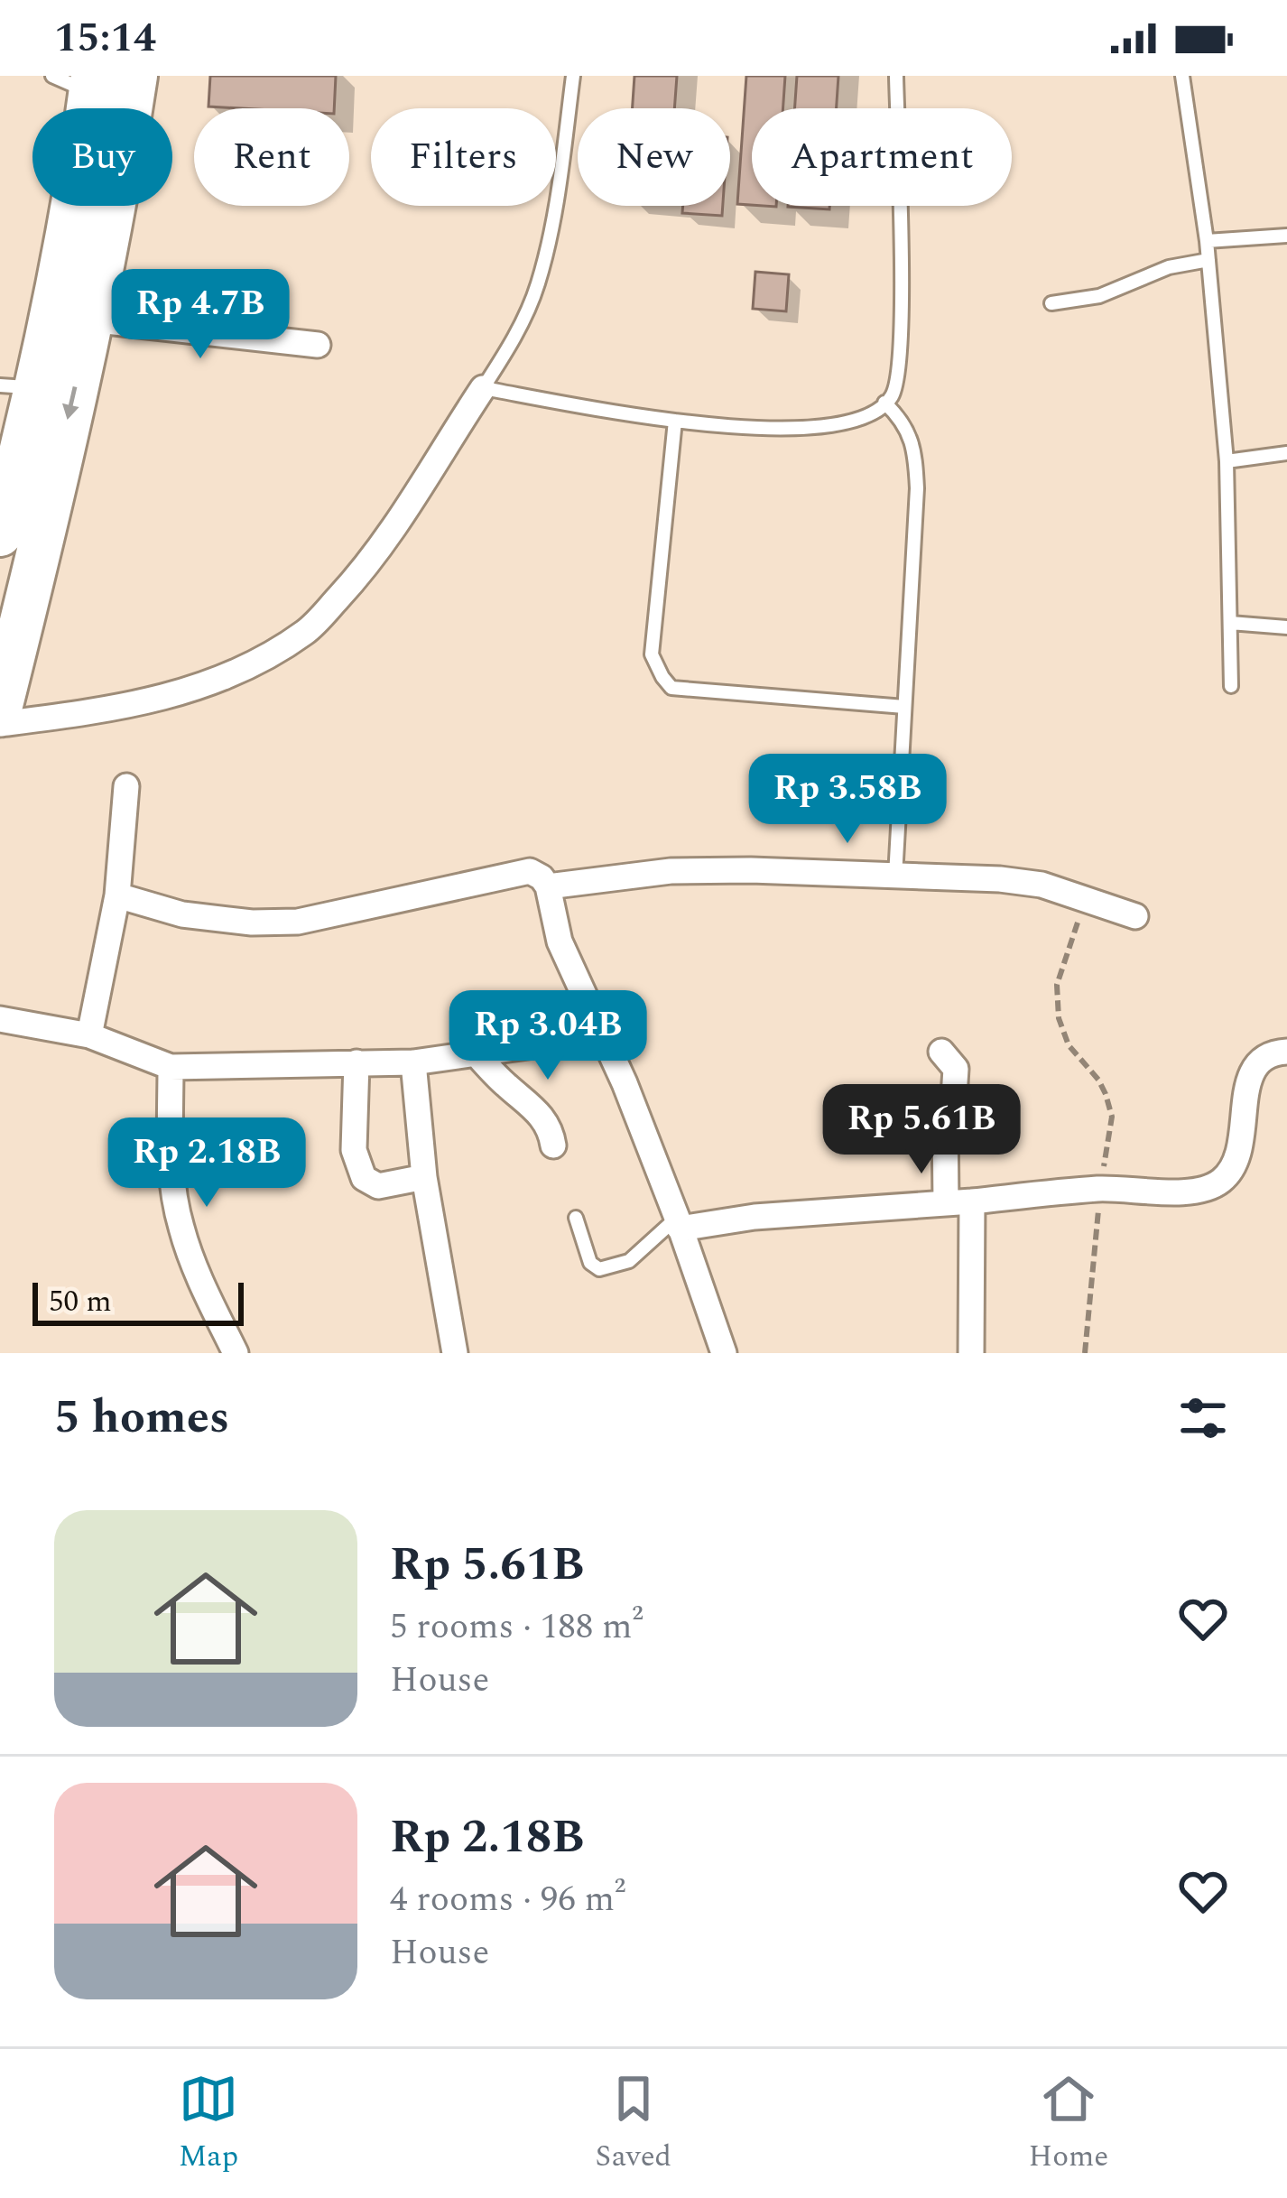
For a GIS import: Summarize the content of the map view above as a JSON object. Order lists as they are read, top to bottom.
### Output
{
  "scale_bar": "50 m",
  "page": {
    "status": "15:14",
    "chip": [
      "Buy",
      "Rent",
      "Filters",
      "New",
      "Apartment"
    ],
    "price": [
      "Rp 4.7B",
      "Rp 3.58B",
      "Rp 3.04B",
      "Rp 5.61B",
      "Rp 2.18B"
    ],
    "scale": "50 m",
    "heading": "5 homes",
    "list": [
      {
        "name": "Rp 5.61B",
        "note": "5 rooms · 188 m² · House"
      },
      {
        "name": "Rp 2.18B",
        "note": "4 rooms · 96 m² · House"
      }
    ],
    "tabs": ["Map", "Saved", "Home"]
  }
}
